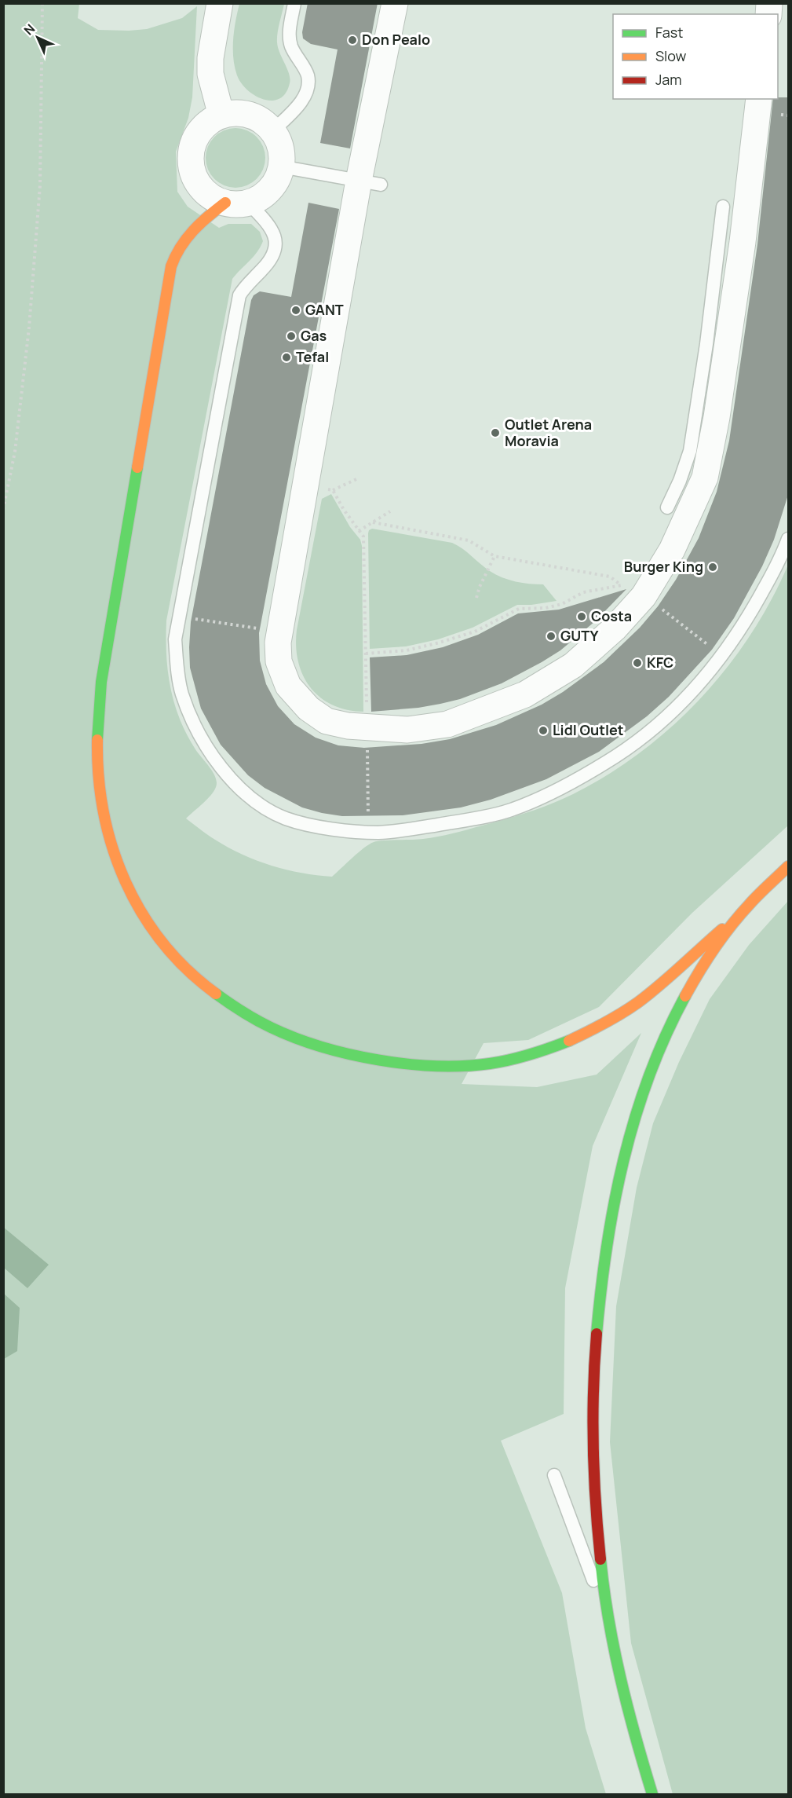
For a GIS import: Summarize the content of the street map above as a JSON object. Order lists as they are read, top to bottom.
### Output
{
  "places": [
    "Don Pealo",
    "GANT",
    "Gas",
    "Tefal",
    "Outlet Arena Moravia",
    "Burger King",
    "Costa",
    "GUTY",
    "KFC",
    "Lidl Outlet"
  ],
  "legend": ["Fast", "Slow", "Jam"],
  "north": "top left"
}
